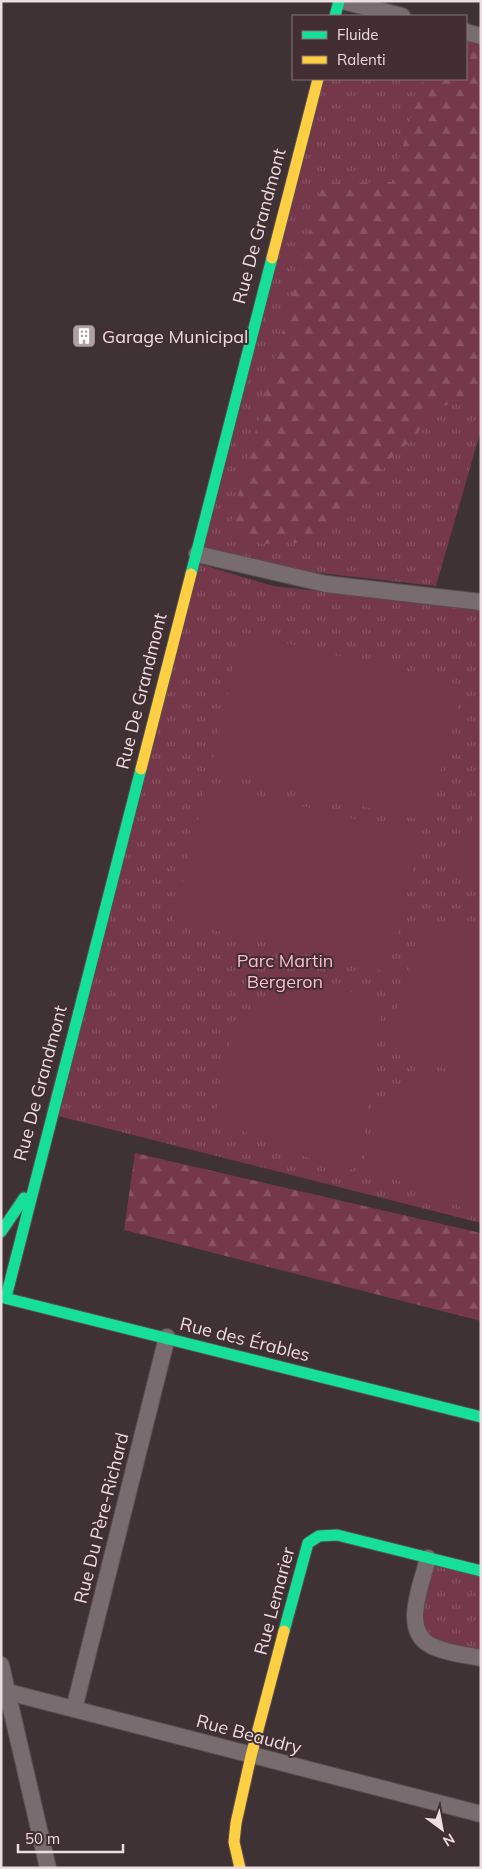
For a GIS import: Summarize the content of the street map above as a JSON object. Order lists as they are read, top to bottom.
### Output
{
  "streets": {
    "street": [
      "Rue De Grandmont",
      "Rue des Érables",
      "Rue Du Père-Richard",
      "Rue Lemarier",
      "Rue Beaudry"
    ]
  },
  "crossings": [
    ["Rue De Grandmont", "Rue des Érables"],
    ["Rue des Érables", "Rue Du Père-Richard"],
    ["Rue Du Père-Richard", "Rue Beaudry"],
    ["Rue Lemarier", "Rue Beaudry"]
  ],
  "parks": ["Parc Martin Bergeron"],
  "places": {
    "building": ["Garage Municipal"]
  },
  "legend": ["Fluide", "Ralenti"],
  "scale_bar": "50 m",
  "north": "bottom right"
}
